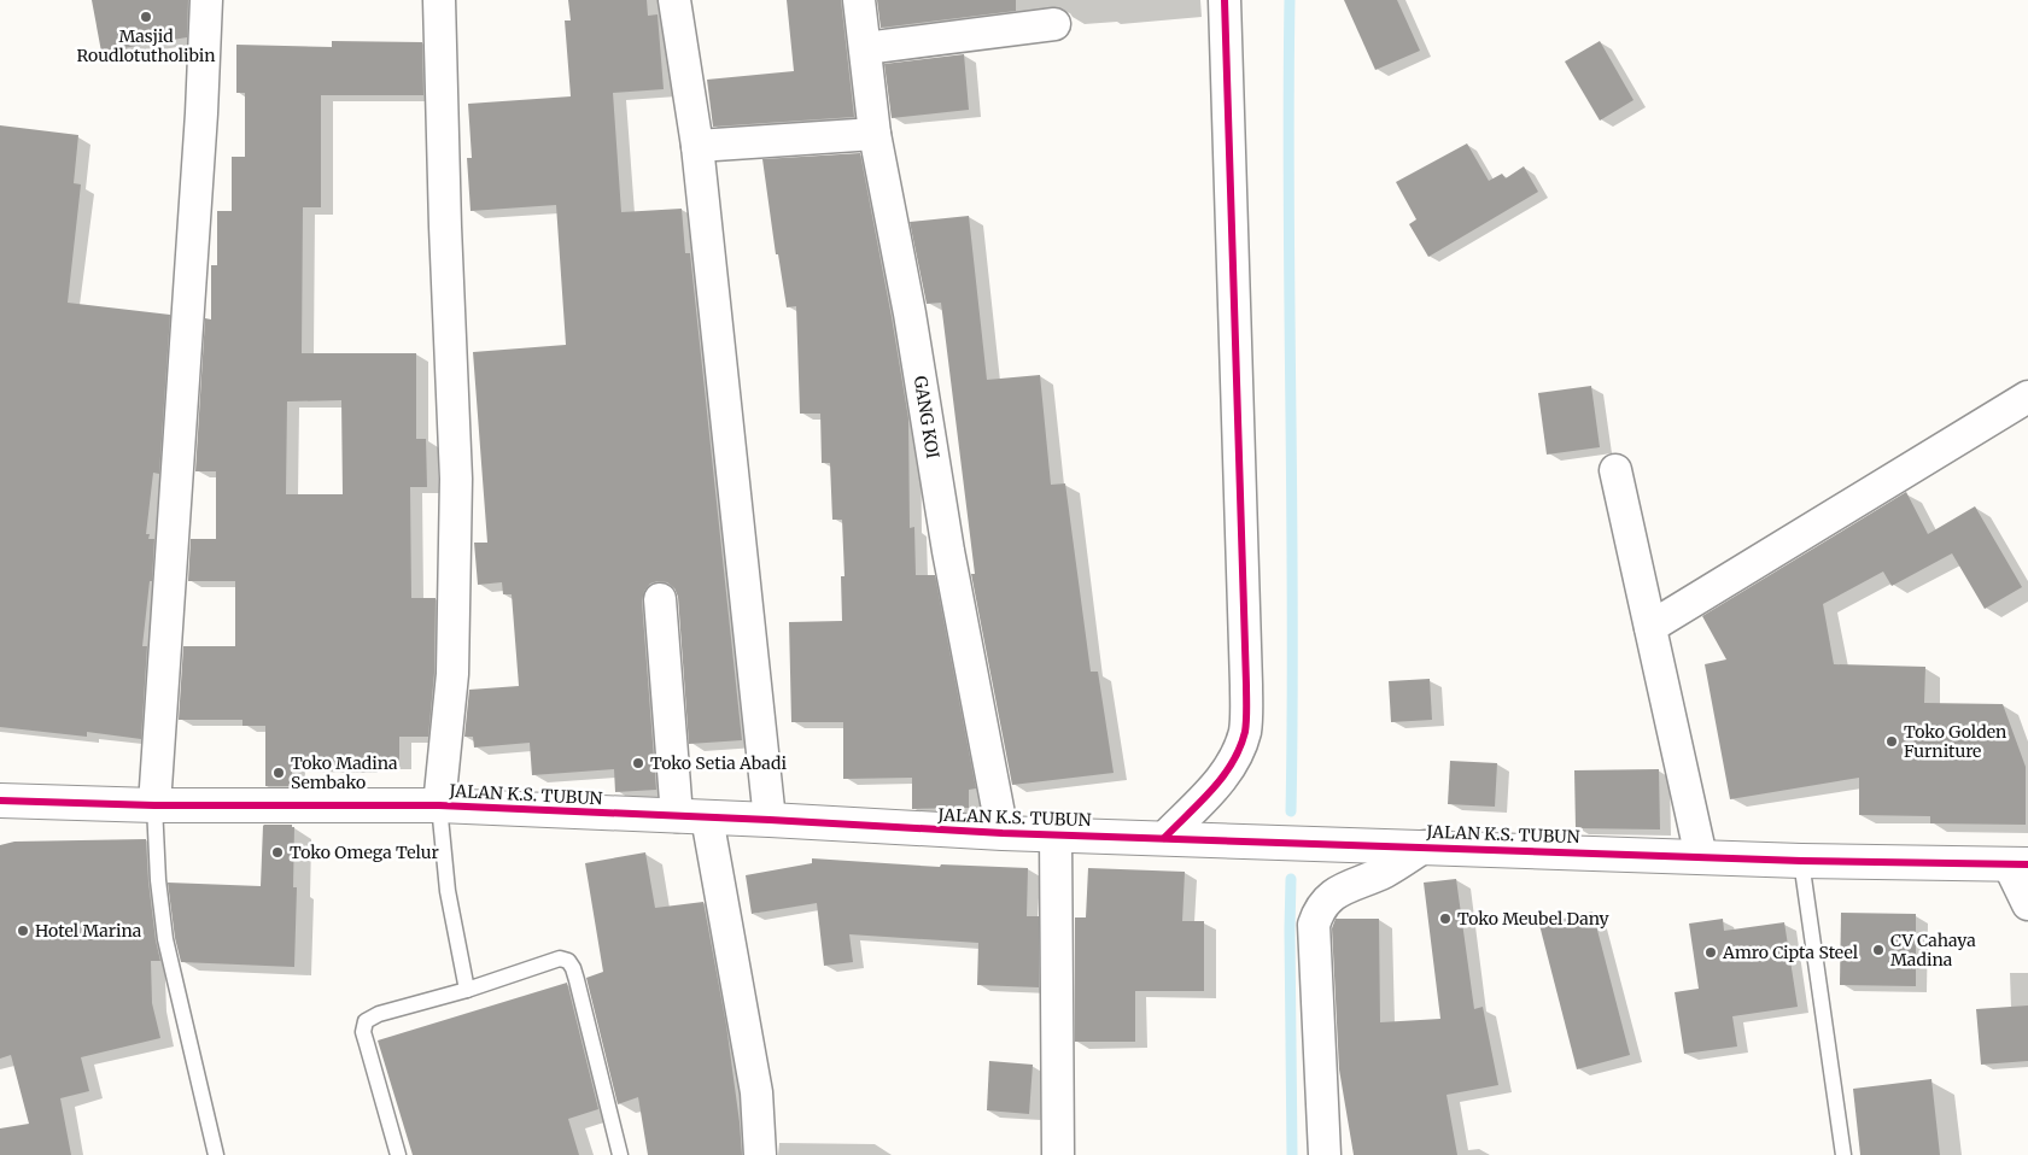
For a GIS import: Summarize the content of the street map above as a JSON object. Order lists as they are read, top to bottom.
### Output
{
  "streets": {
    "street": ["GANG KOI", "JALAN K.S. TUBUN"]
  },
  "crossings": [
    ["GANG KOI", "JALAN K.S. TUBUN"]
  ],
  "places": [
    "Masjid Roudlotutholibin",
    "Toko Golden Furniture",
    "Toko Setia Abadi",
    "Toko Madina Sembako",
    "Toko Omega Telur",
    "Toko Meubel Dany",
    "Hotel Marina",
    "CV Cahaya Madina",
    "Amro Cipta Steel"
  ]
}
